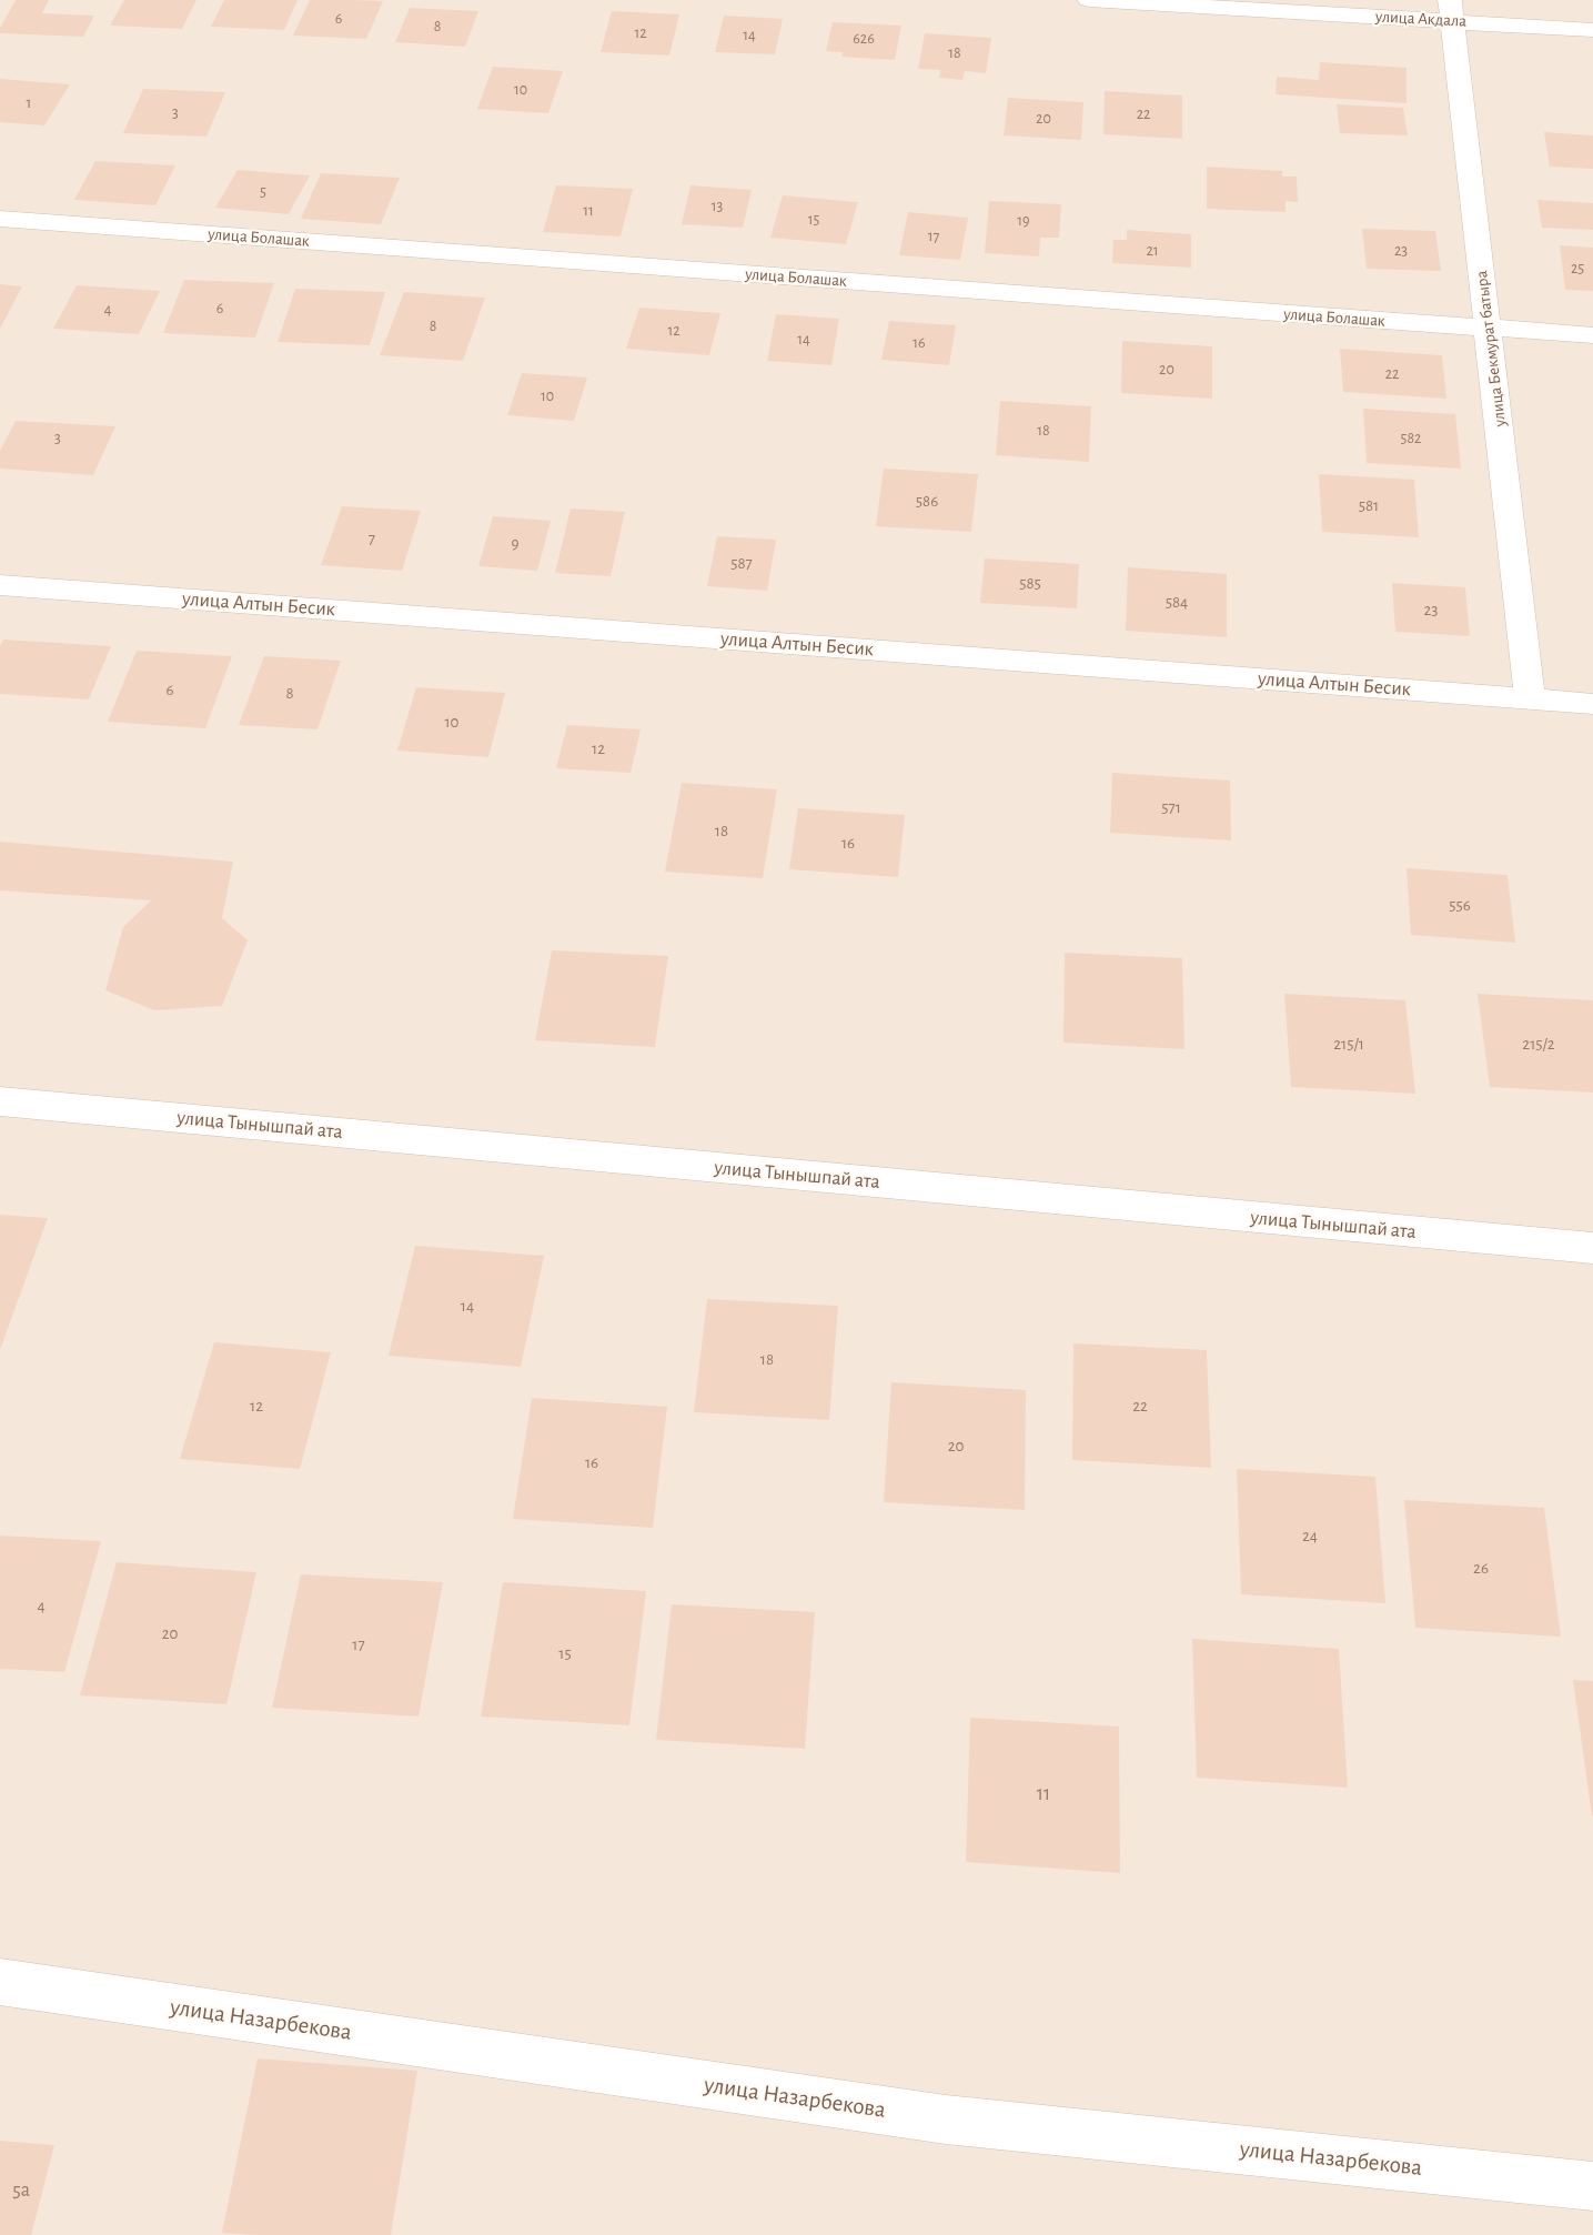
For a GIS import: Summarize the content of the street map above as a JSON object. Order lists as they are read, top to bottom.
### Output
{
  "streets": {
    "street": [
      "улица Акдала",
      "улица Болашак",
      "улица Бекмурат батыра",
      "улица Алтын Бесик",
      "улица Тынышпай ата",
      "улица Назарбекова"
    ]
  },
  "crossings": [
    ["улица Акдала", "улица Бекмурат батыра"],
    ["улица Болашак", "улица Бекмурат батыра"],
    ["улица Бекмурат батыра", "улица Алтын Бесик"]
  ],
  "house_numbers": [
    "6",
    "8",
    "12",
    "14",
    "626",
    "18",
    "10",
    "1",
    "3",
    "22",
    "20",
    "5",
    "13",
    "11",
    "15",
    "19",
    "17",
    "21",
    "23",
    "25",
    "6",
    "4",
    "8",
    "12",
    "14",
    "16",
    "20",
    "22",
    "10",
    "18",
    "3",
    "582",
    "586",
    "581",
    "7",
    "9",
    "587",
    "585",
    "584",
    "23",
    "6",
    "8",
    "10",
    "12",
    "571",
    "18",
    "16",
    "556",
    "215/1",
    "215/2",
    "14",
    "18",
    "12",
    "22",
    "20",
    "16",
    "24",
    "26",
    "4",
    "20",
    "17",
    "15",
    "11",
    "5а"
  ]
}
